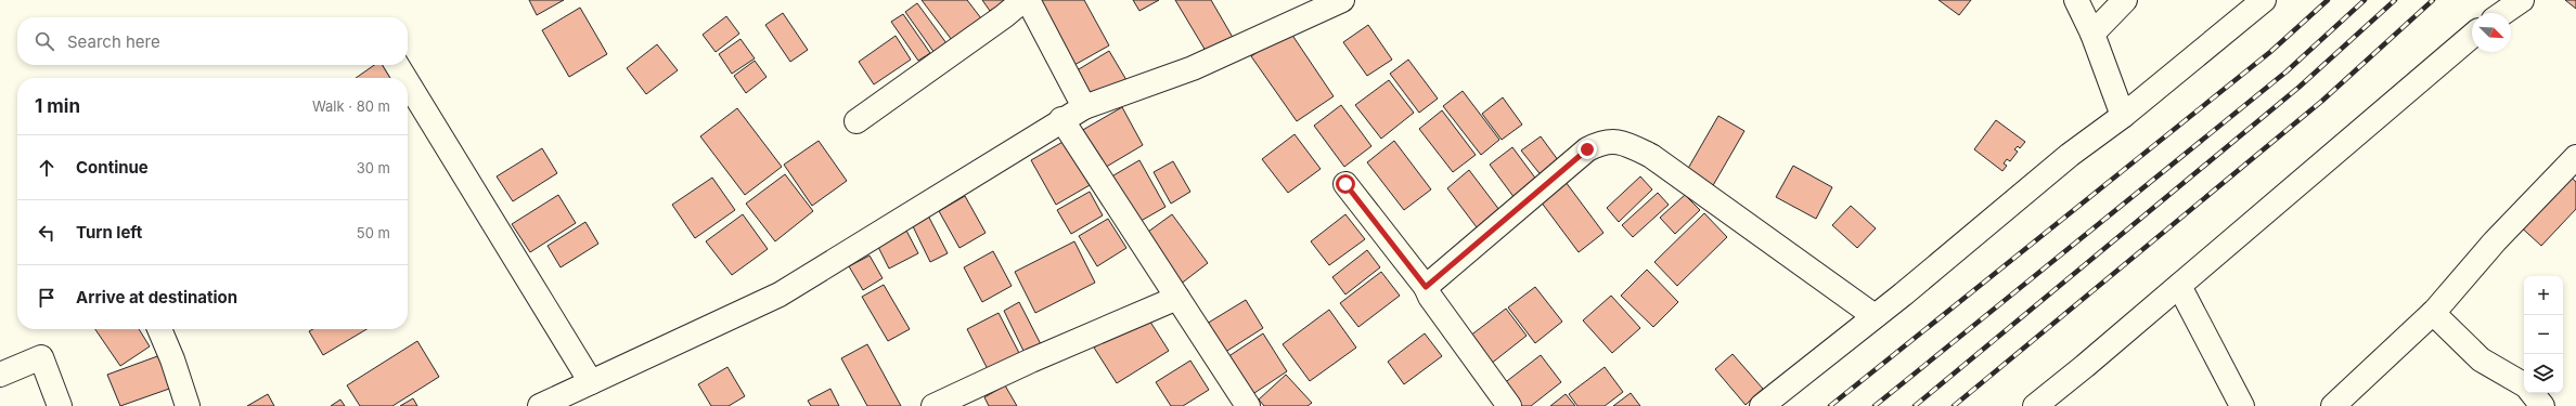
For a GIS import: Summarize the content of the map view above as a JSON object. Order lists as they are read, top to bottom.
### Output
{
  "north": "bottom right",
  "page": {
    "search": "Search here",
    "heading": ["1 min", "Walk · 80 m"],
    "list": [
      ["Continue", "30 m"],
      ["Turn left", "50 m"],
      "Arrive at destination"
    ],
    "map_buttons": ["+", "−"]
  }
}
